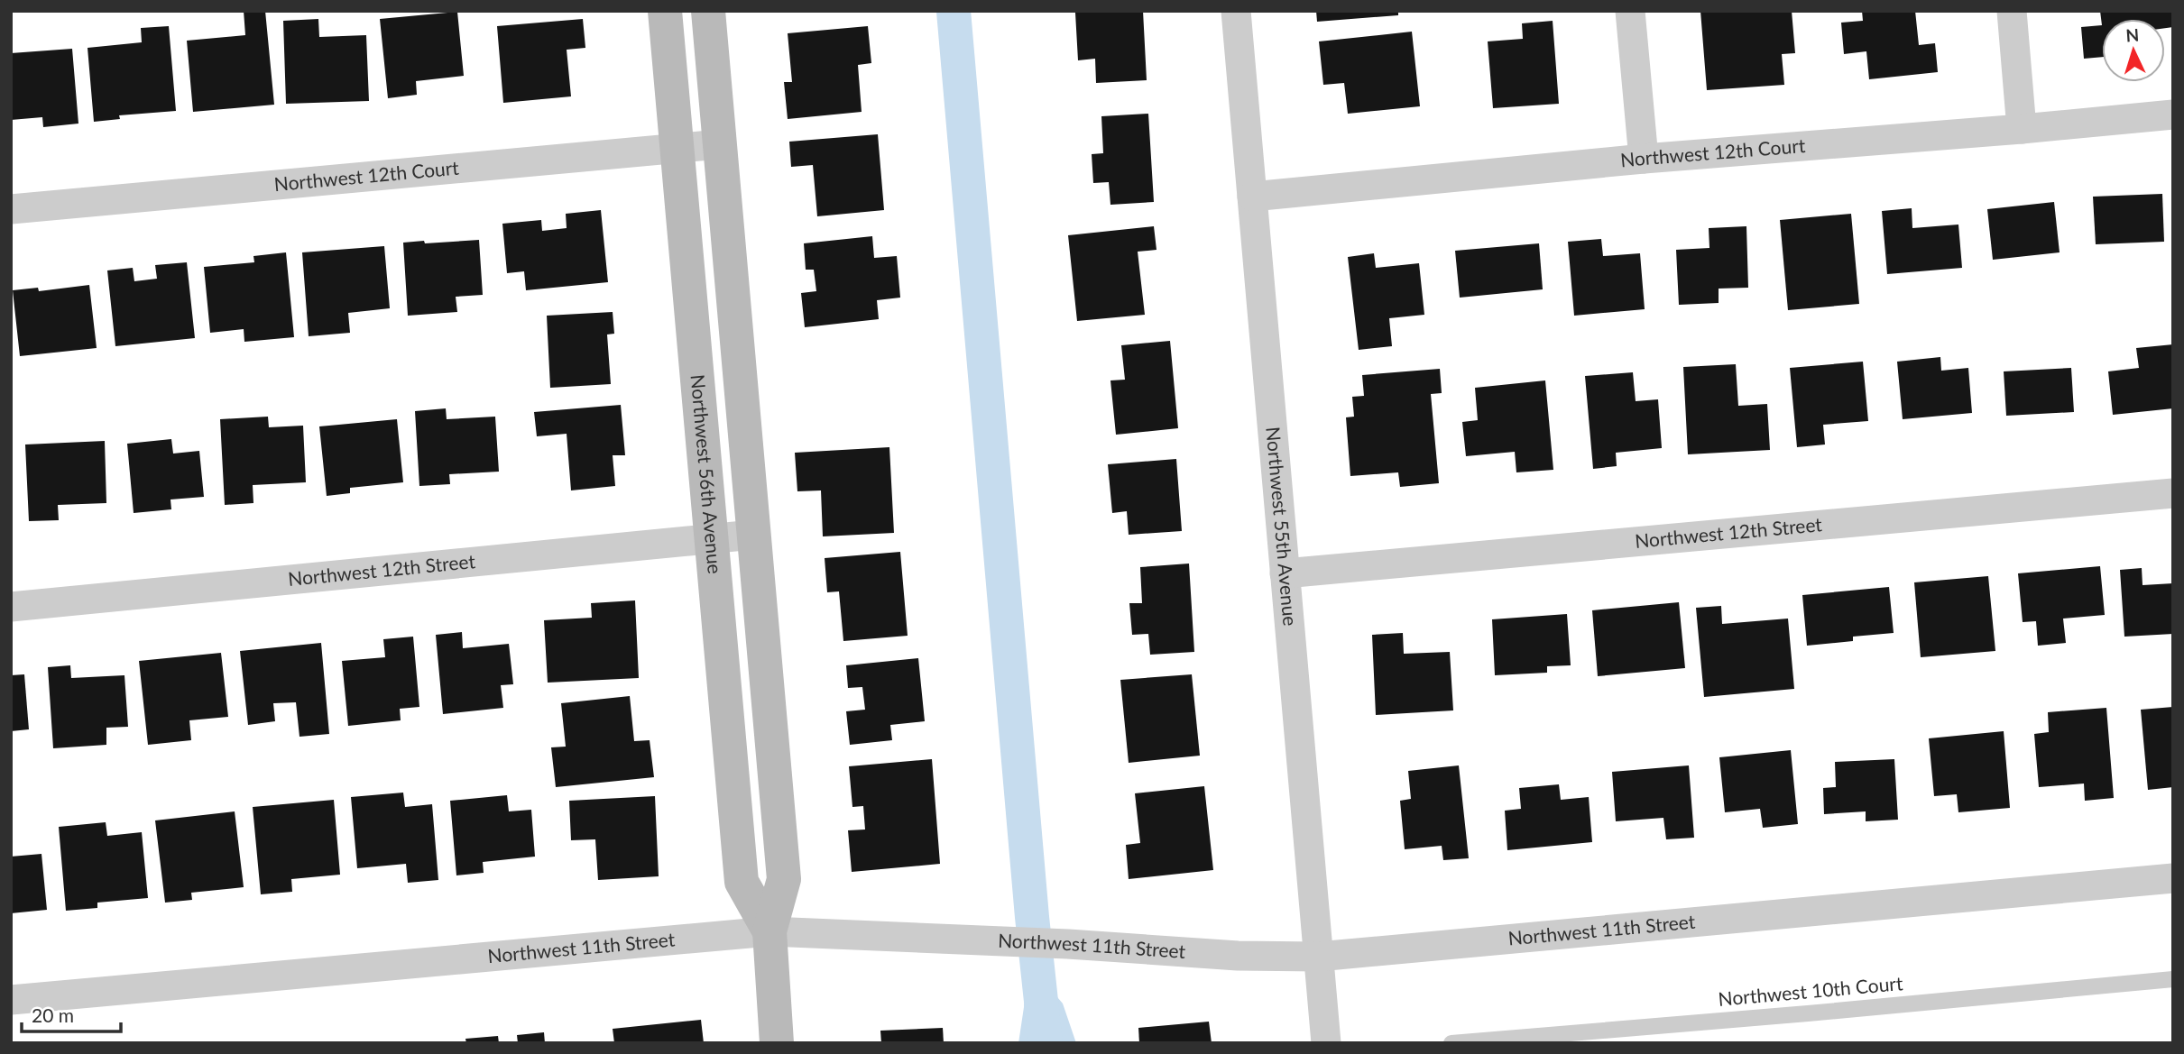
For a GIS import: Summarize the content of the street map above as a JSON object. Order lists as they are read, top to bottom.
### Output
{
  "streets": {
    "street": [
      "Northwest 12th Court",
      "Northwest 56th Avenue",
      "Northwest 55th Avenue",
      "Northwest 12th Street",
      "Northwest 11th Street"
    ],
    "lane": ["Northwest 10th Court"]
  },
  "crossings": [
    ["Northwest 12th Court", "Northwest 56th Avenue"],
    ["Northwest 12th Court", "Northwest 55th Avenue"],
    ["Northwest 56th Avenue", "Northwest 12th Street"],
    ["Northwest 56th Avenue", "Northwest 11th Street"],
    ["Northwest 55th Avenue", "Northwest 12th Street"],
    ["Northwest 55th Avenue", "Northwest 11th Street"]
  ],
  "scale_bar": "20 m",
  "north": "top"
}
